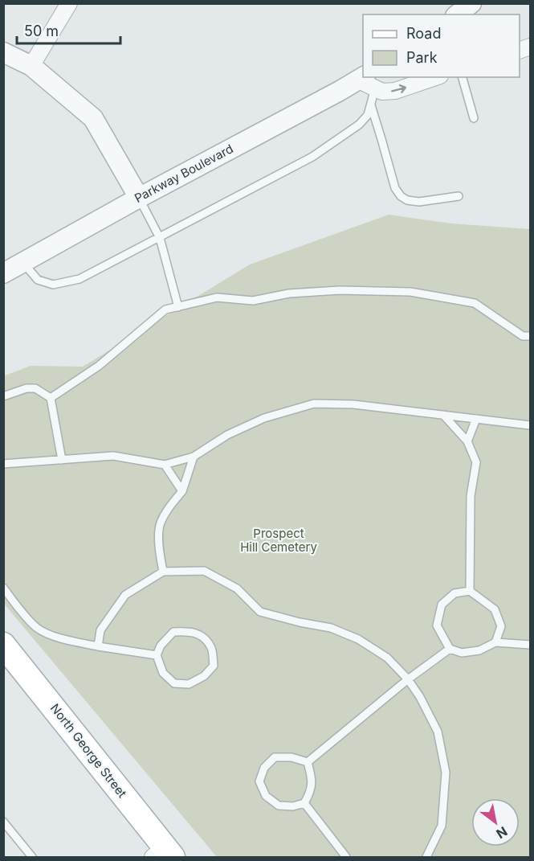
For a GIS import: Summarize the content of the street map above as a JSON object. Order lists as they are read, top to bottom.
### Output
{
  "streets": {
    "main road": ["North George Street"],
    "street": ["Parkway Boulevard"]
  },
  "parks": ["Prospect Hill Cemetery"],
  "legend": ["Road", "Park"],
  "scale_bar": "50 m",
  "north": "bottom right"
}
